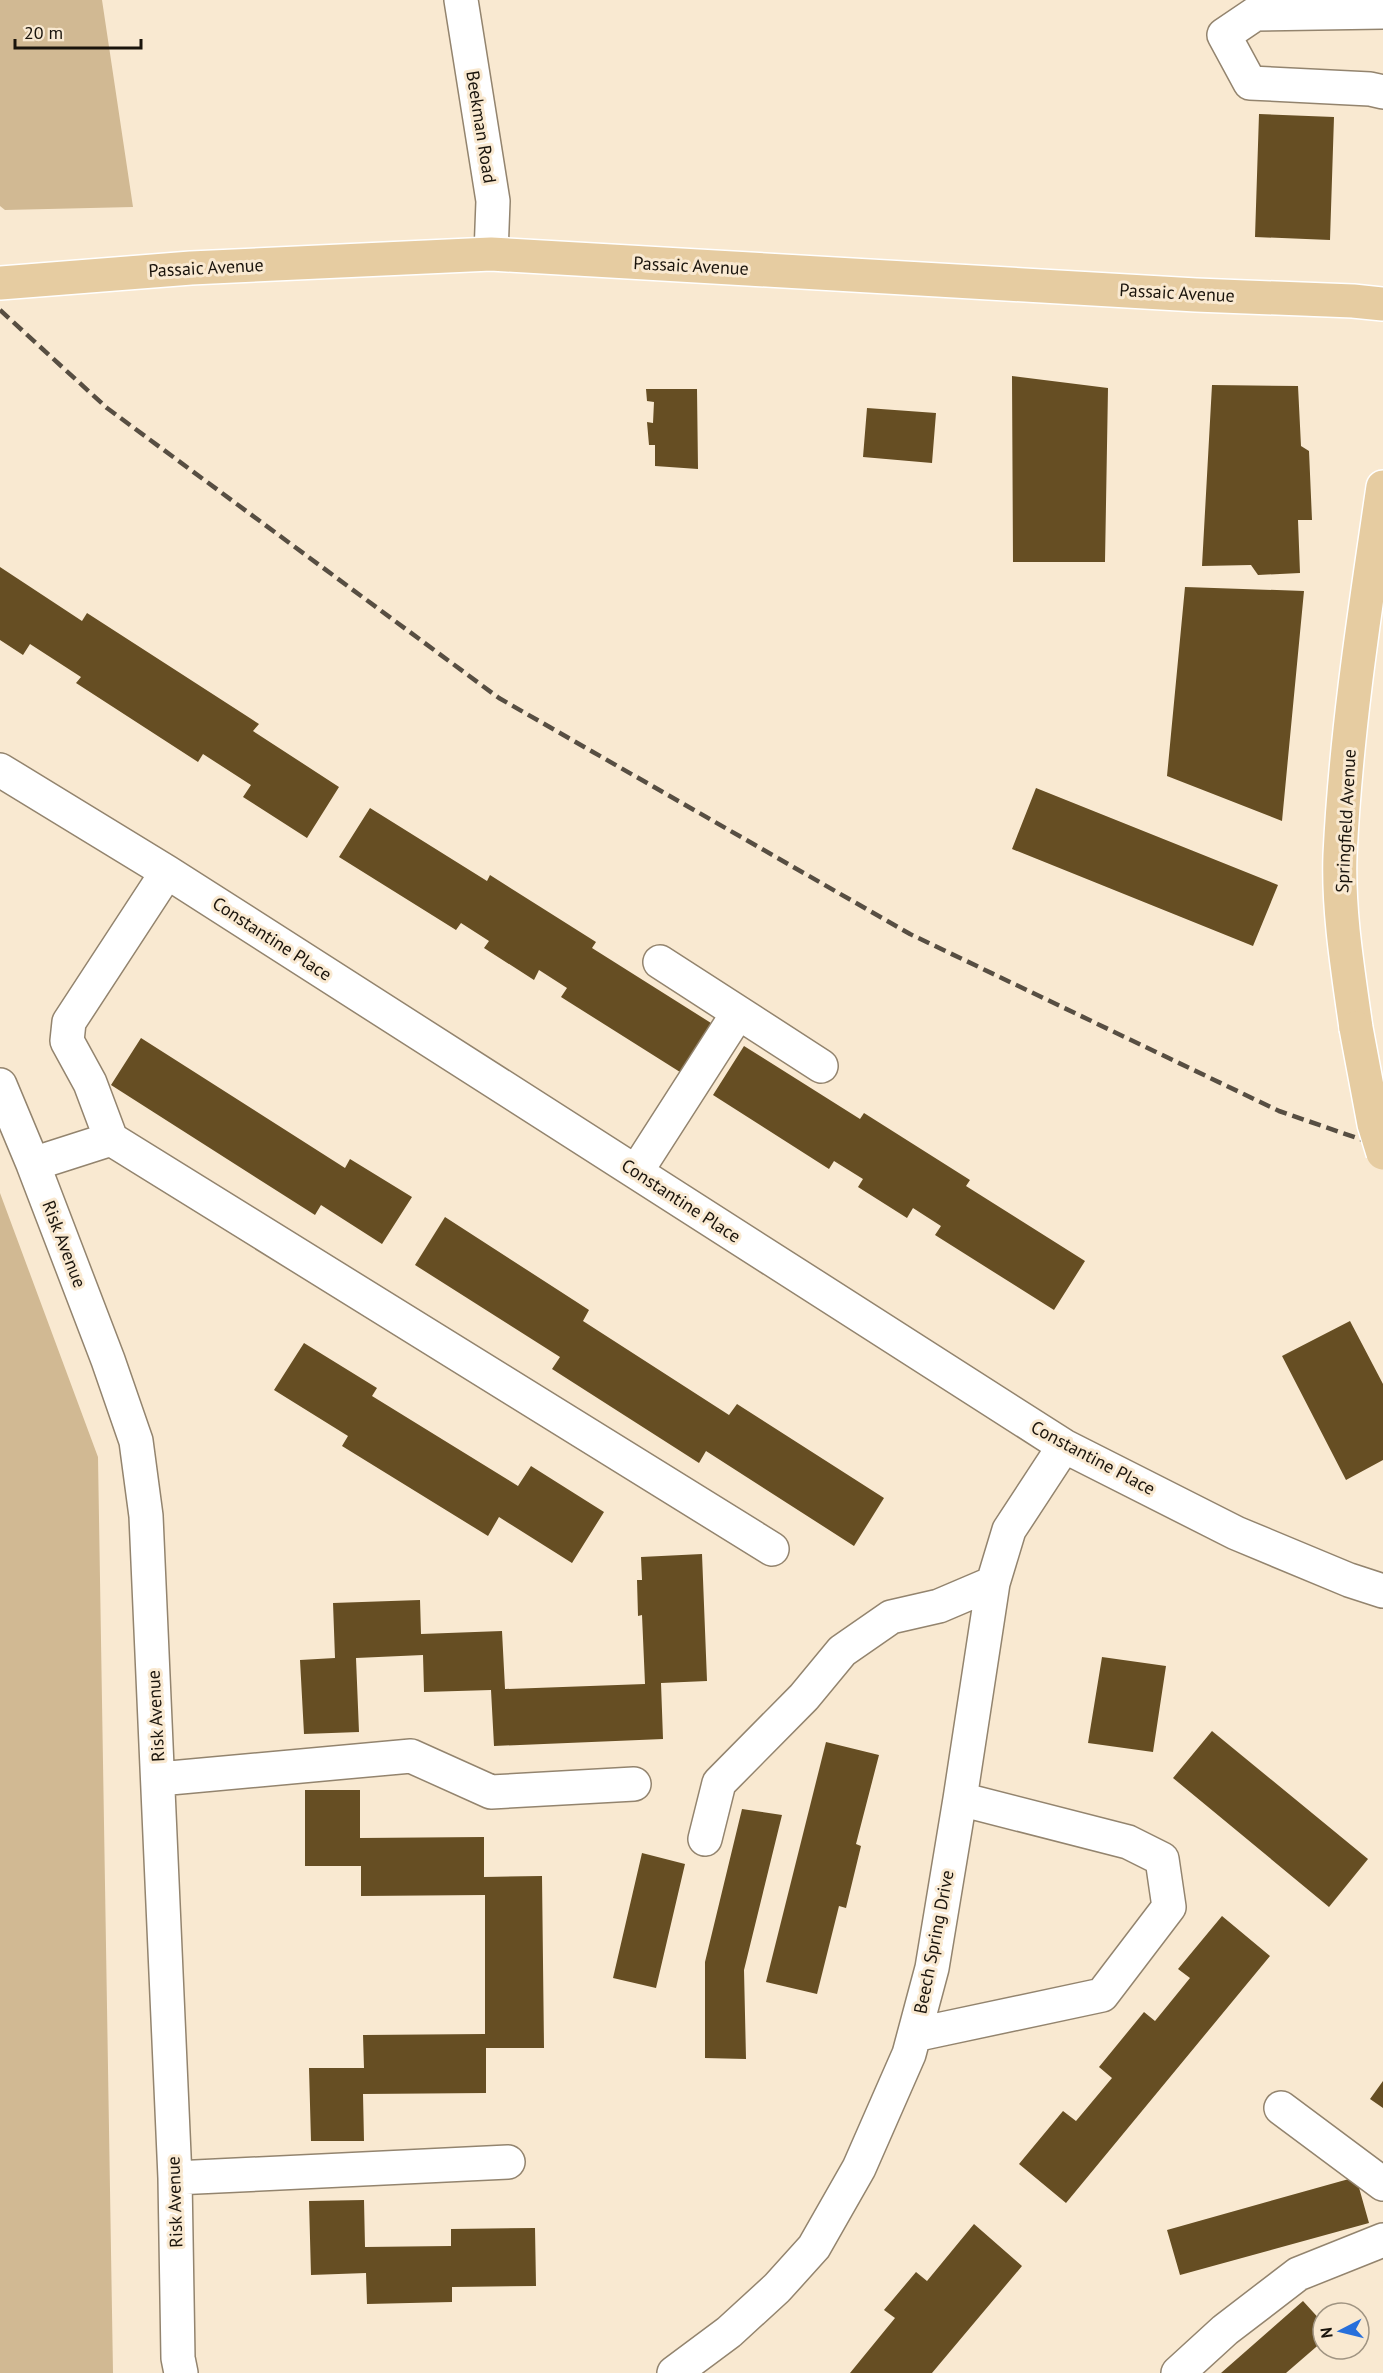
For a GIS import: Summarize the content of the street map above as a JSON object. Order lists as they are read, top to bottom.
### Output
{
  "streets": {
    "main road": ["Passaic Avenue", "Springfield Avenue"],
    "street": [
      "Beekman Road",
      "Constantine Place",
      "Risk Avenue",
      "Beech Spring Drive"
    ]
  },
  "crossings": [
    ["Beekman Road", "Passaic Avenue"],
    ["Constantine Place", "Beech Spring Drive"]
  ],
  "scale_bar": "20 m",
  "north": "left"
}
